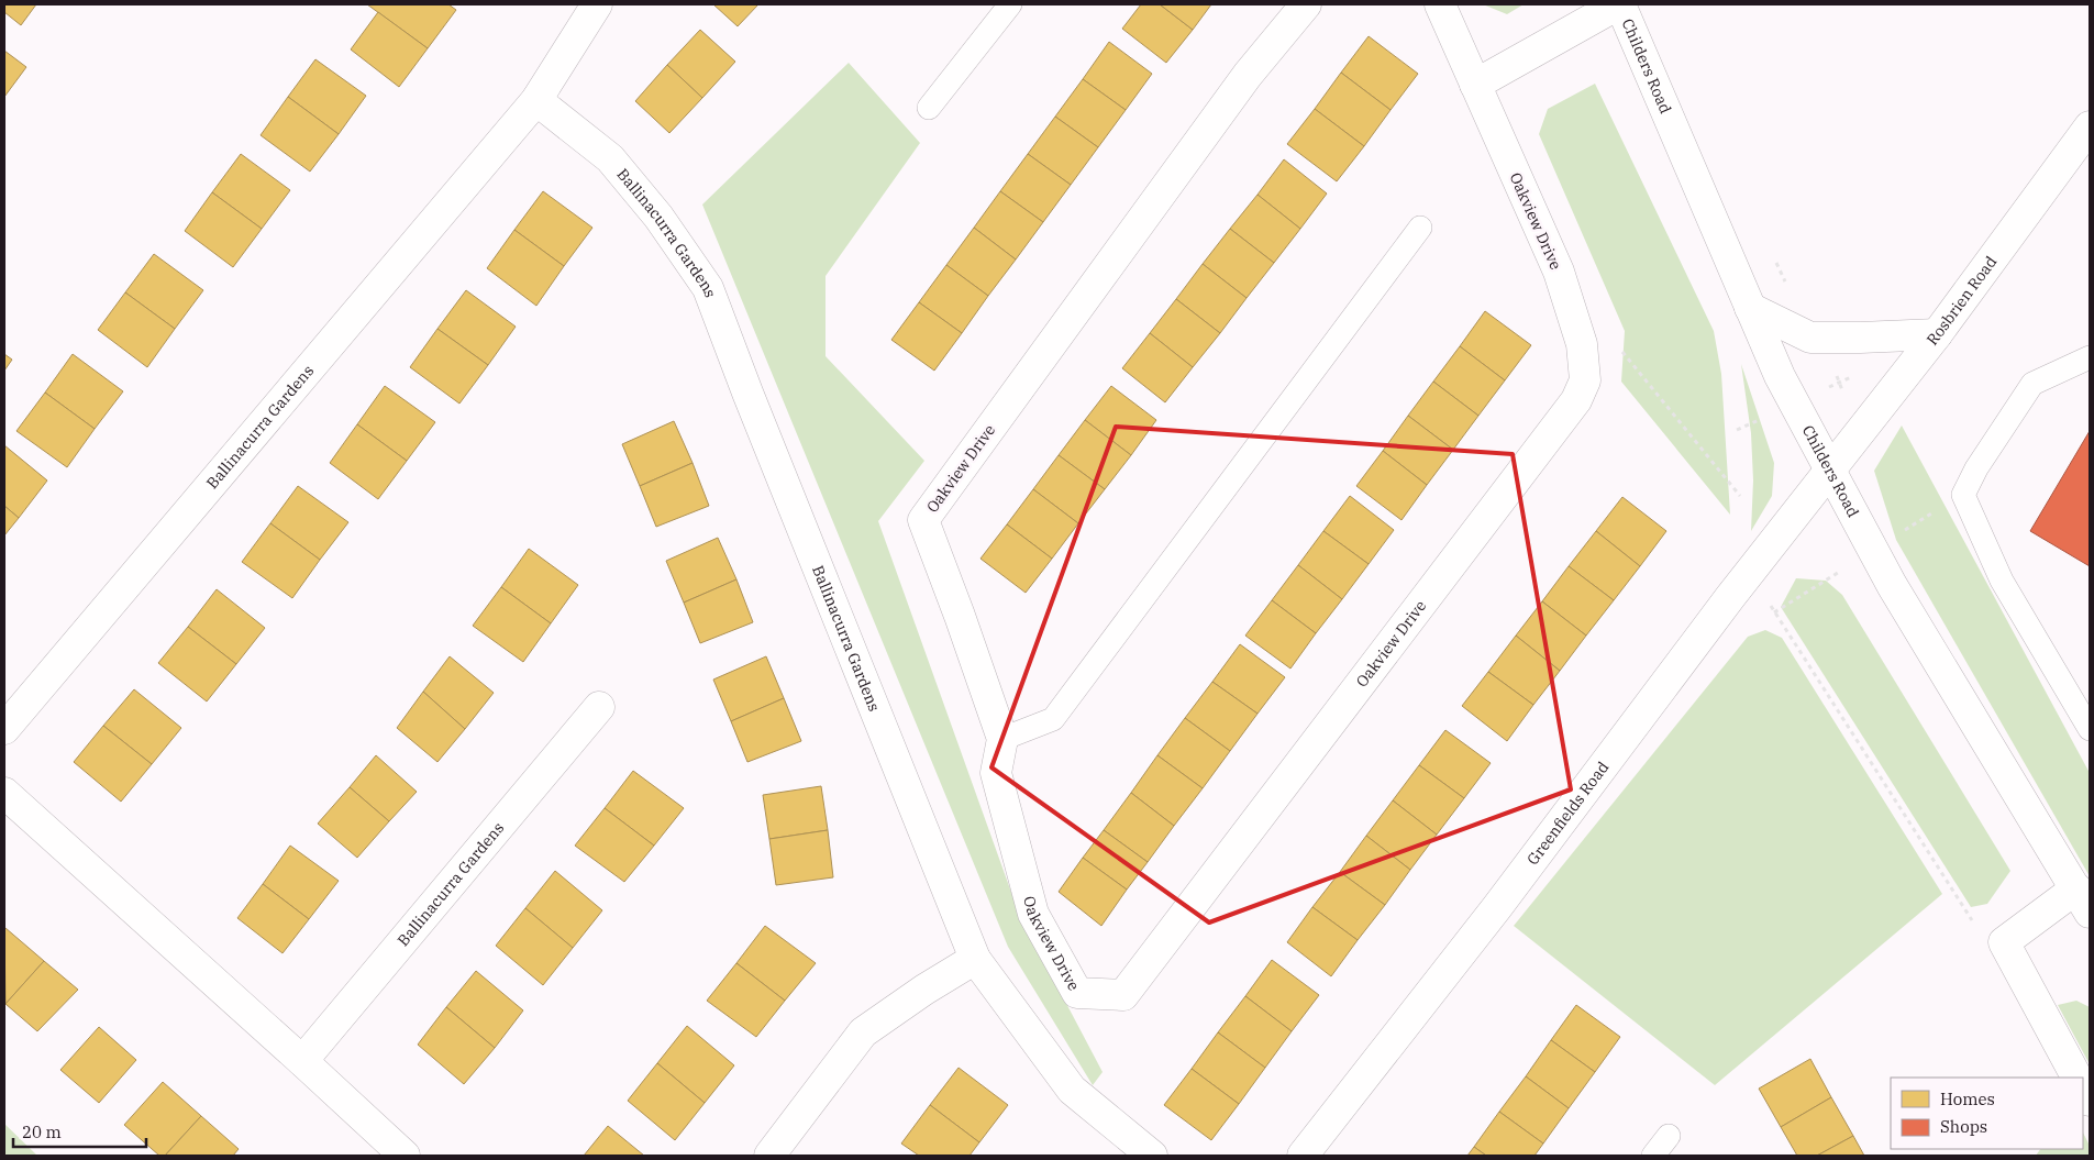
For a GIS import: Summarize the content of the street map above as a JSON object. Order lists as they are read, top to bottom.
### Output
{
  "streets": {
    "street": [
      "Childers Road",
      "Oakview Drive",
      "Ballinacurra Gardens",
      "Rosbrien Road",
      "Greenfields Road"
    ]
  },
  "crossings": [
    ["Childers Road", "Rosbrien Road"],
    ["Childers Road", "Greenfields Road"],
    ["Rosbrien Road", "Greenfields Road"]
  ],
  "legend": ["Homes", "Shops"],
  "scale_bar": "20 m"
}
